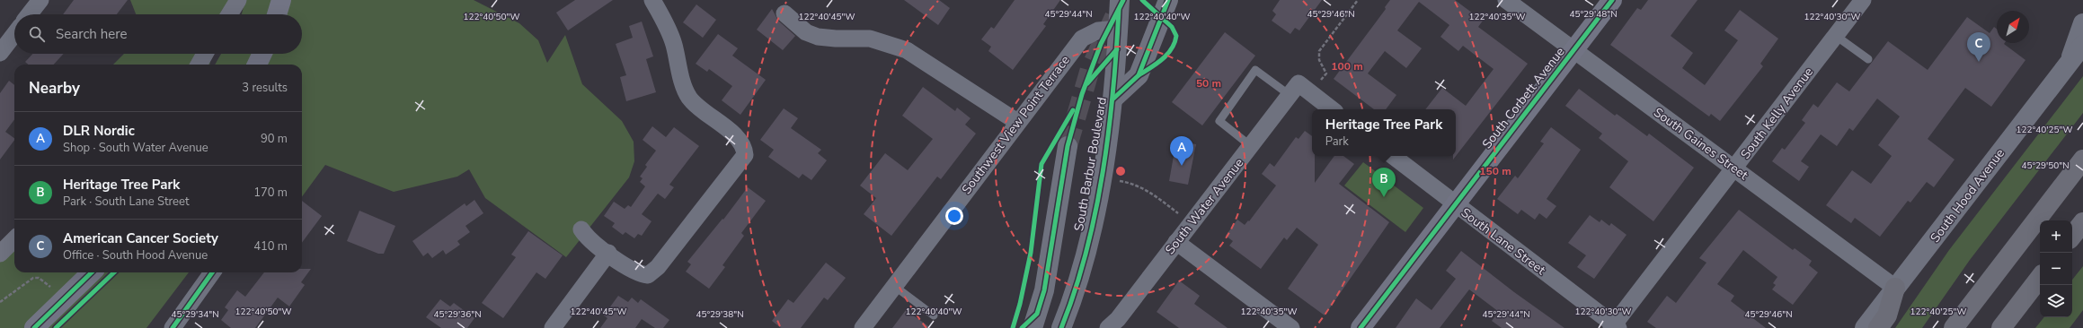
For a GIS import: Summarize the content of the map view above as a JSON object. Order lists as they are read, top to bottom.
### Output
{
  "streets": {
    "main road": ["South Barbur Boulevard", "South Hood Avenue"],
    "street": [
      "South Corbett Avenue",
      "South Kelly Avenue",
      "Southwest View Point Terrace",
      "South Gaines Street",
      "South Water Avenue",
      "South Lane Street"
    ]
  },
  "crossings": [
    ["South Corbett Avenue", "South Gaines Street"],
    ["South Corbett Avenue", "South Lane Street"],
    ["South Kelly Avenue", "South Gaines Street"],
    ["South Kelly Avenue", "South Lane Street"],
    ["Southwest View Point Terrace", "South Barbur Boulevard"],
    ["South Gaines Street", "South Hood Avenue"]
  ],
  "north": "top right",
  "page": {
    "search": "Search here",
    "pins": ["C", "A", "B"],
    "heading": ["Nearby", "3 results"],
    "popup": ["Heritage Tree Park", "Park"],
    "list": [
      {
        "mark": "A",
        "name": "DLR Nordic",
        "note": "Shop · South Water Avenue",
        "value": "90 m"
      },
      {
        "mark": "B",
        "name": "Heritage Tree Park",
        "note": "Park · South Lane Street",
        "value": "170 m"
      },
      {
        "mark": "C",
        "name": "American Cancer Society",
        "note": "Office · South Hood Avenue",
        "value": "410 m"
      }
    ],
    "map_buttons": ["+", "−"]
  },
  "coordinates": [
    "45°29'44\"N",
    "45°29'46\"N",
    "45°29'48\"N",
    "122°40'50\"W",
    "122°40'45\"W",
    "122°40'30\"W",
    "122°40'40\"W",
    "122°40'35\"W",
    "122°40'25\"W",
    "45°29'50\"N",
    "45°29'34\"N",
    "45°29'36\"N",
    "45°29'38\"N"
  ],
  "rings": ["100 m", "50 m", "150 m"]
}
